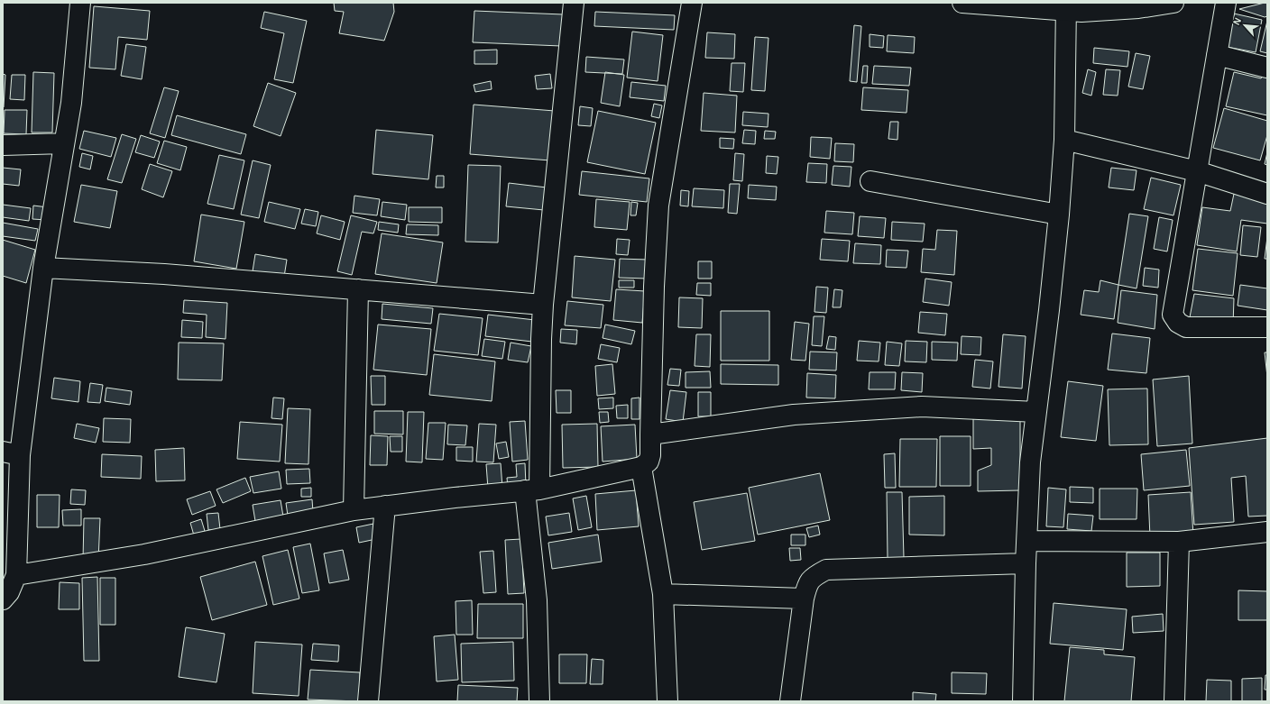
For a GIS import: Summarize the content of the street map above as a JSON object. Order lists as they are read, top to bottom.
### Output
{
  "north": "top left"
}
